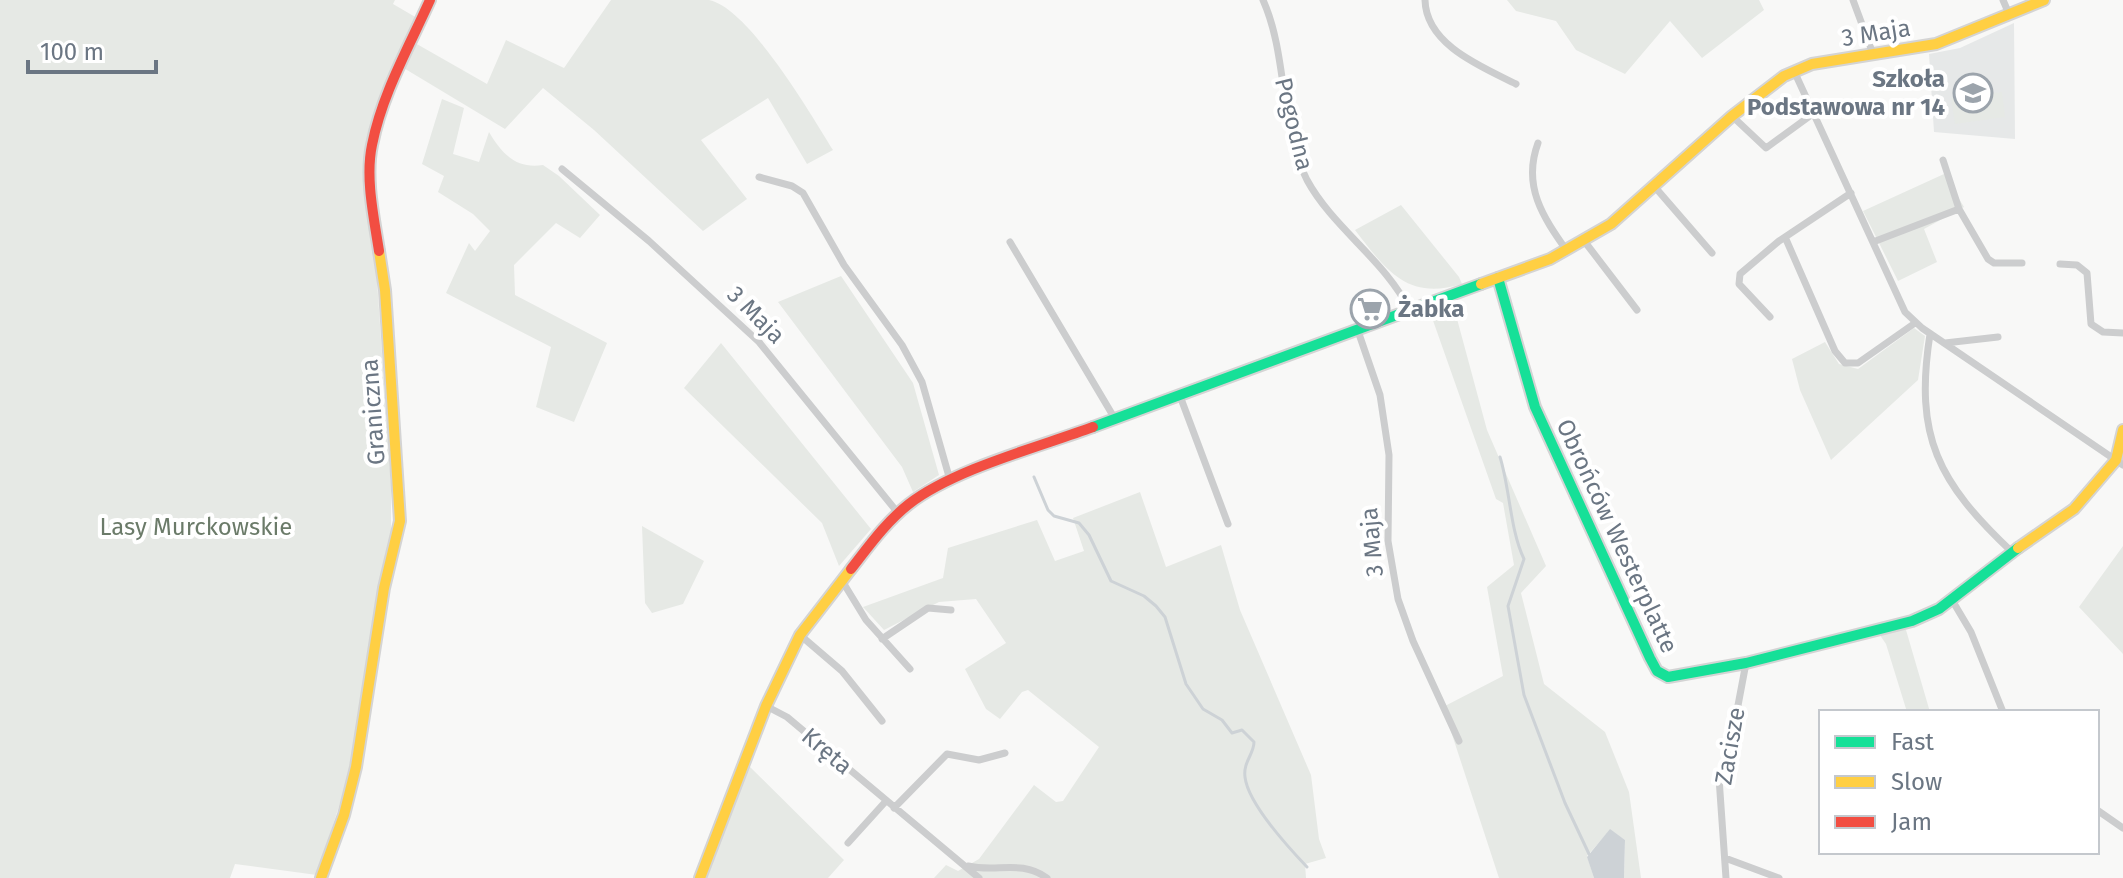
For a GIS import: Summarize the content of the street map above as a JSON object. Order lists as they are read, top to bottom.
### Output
{
  "streets": {
    "street": [
      "3 Maja",
      "Pogodna",
      "Graniczna",
      "Obrońców Westerplatte",
      "Zacisze",
      "Kręta"
    ]
  },
  "crossings": [
    ["3 Maja", "Pogodna"],
    ["3 Maja", "Obrońców Westerplatte"],
    ["3 Maja", "Kręta"],
    ["Obrońców Westerplatte", "Zacisze"]
  ],
  "parks": ["Lasy Murckowskie"],
  "places": {
    "school or university": ["Szkoła Podstawowa nr 14"],
    "supermarket": ["Żabka"]
  },
  "legend": ["Fast", "Slow", "Jam"],
  "scale_bar": "100 m"
}
